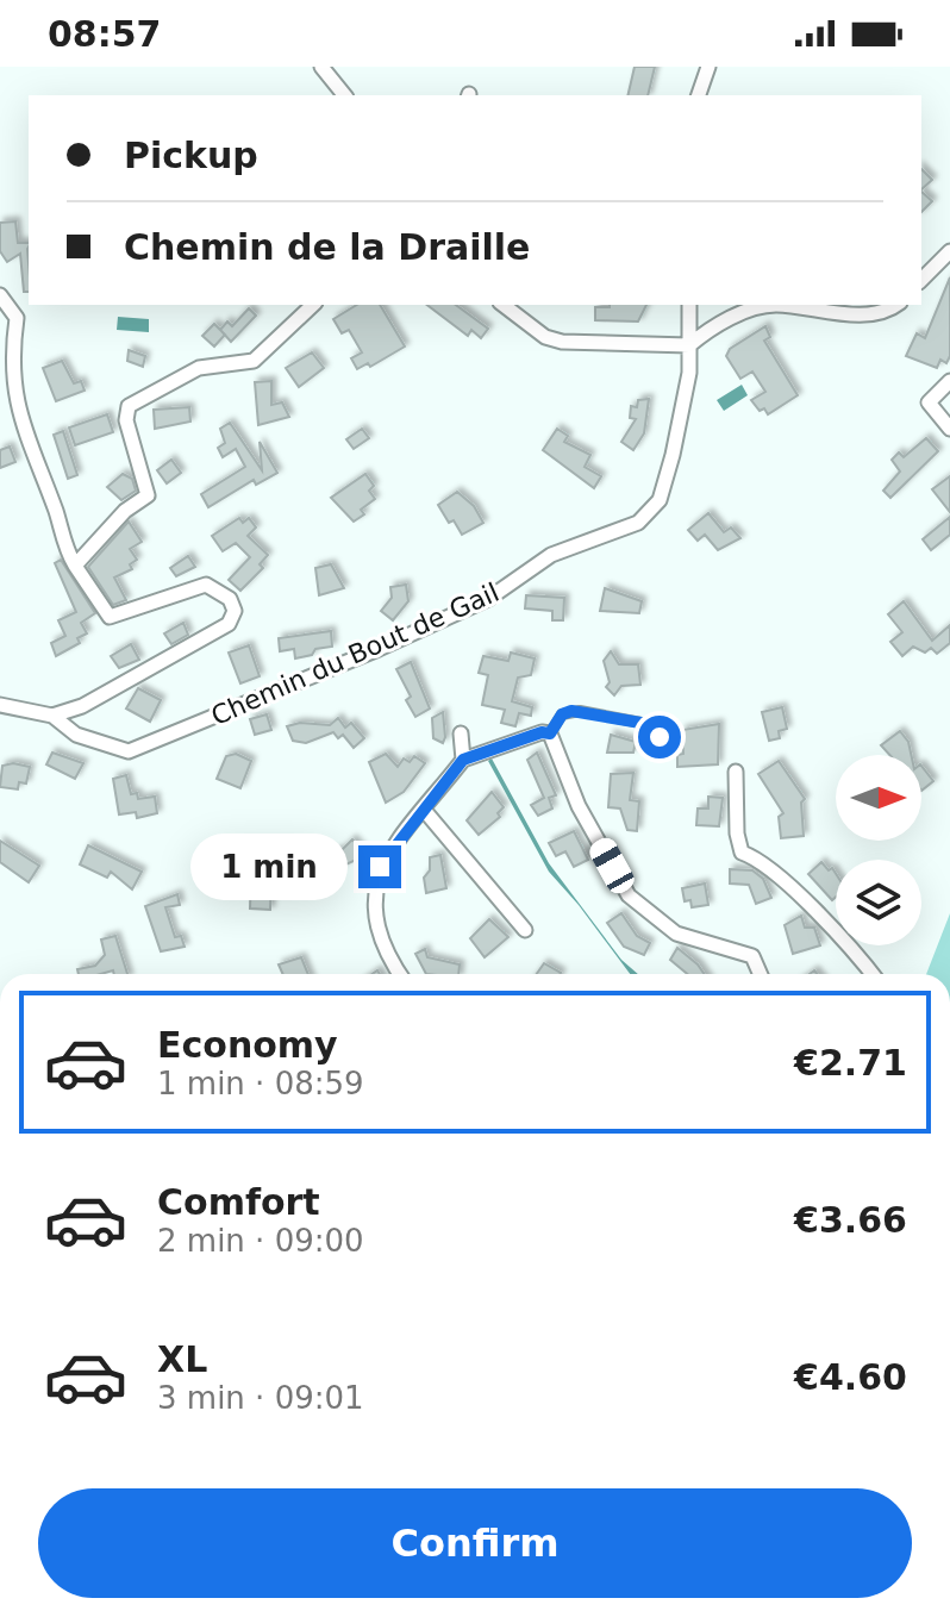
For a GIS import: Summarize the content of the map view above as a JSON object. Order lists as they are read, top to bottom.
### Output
{
  "streets": {
    "street": ["Chemin du Bout de Gail"]
  },
  "north": "right",
  "page": {
    "status": "08:57",
    "banner": ["Pickup", "Chemin de la Draille"],
    "bubble": "1 min",
    "list": [
      {
        "name": "Economy",
        "note": "1 min · 08:59",
        "value": "€2.71"
      },
      {
        "name": "Comfort",
        "note": "2 min · 09:00",
        "value": "€3.66"
      },
      {
        "name": "XL",
        "note": "3 min · 09:01",
        "value": "€4.60"
      }
    ],
    "buttons": "Confirm"
  }
}
